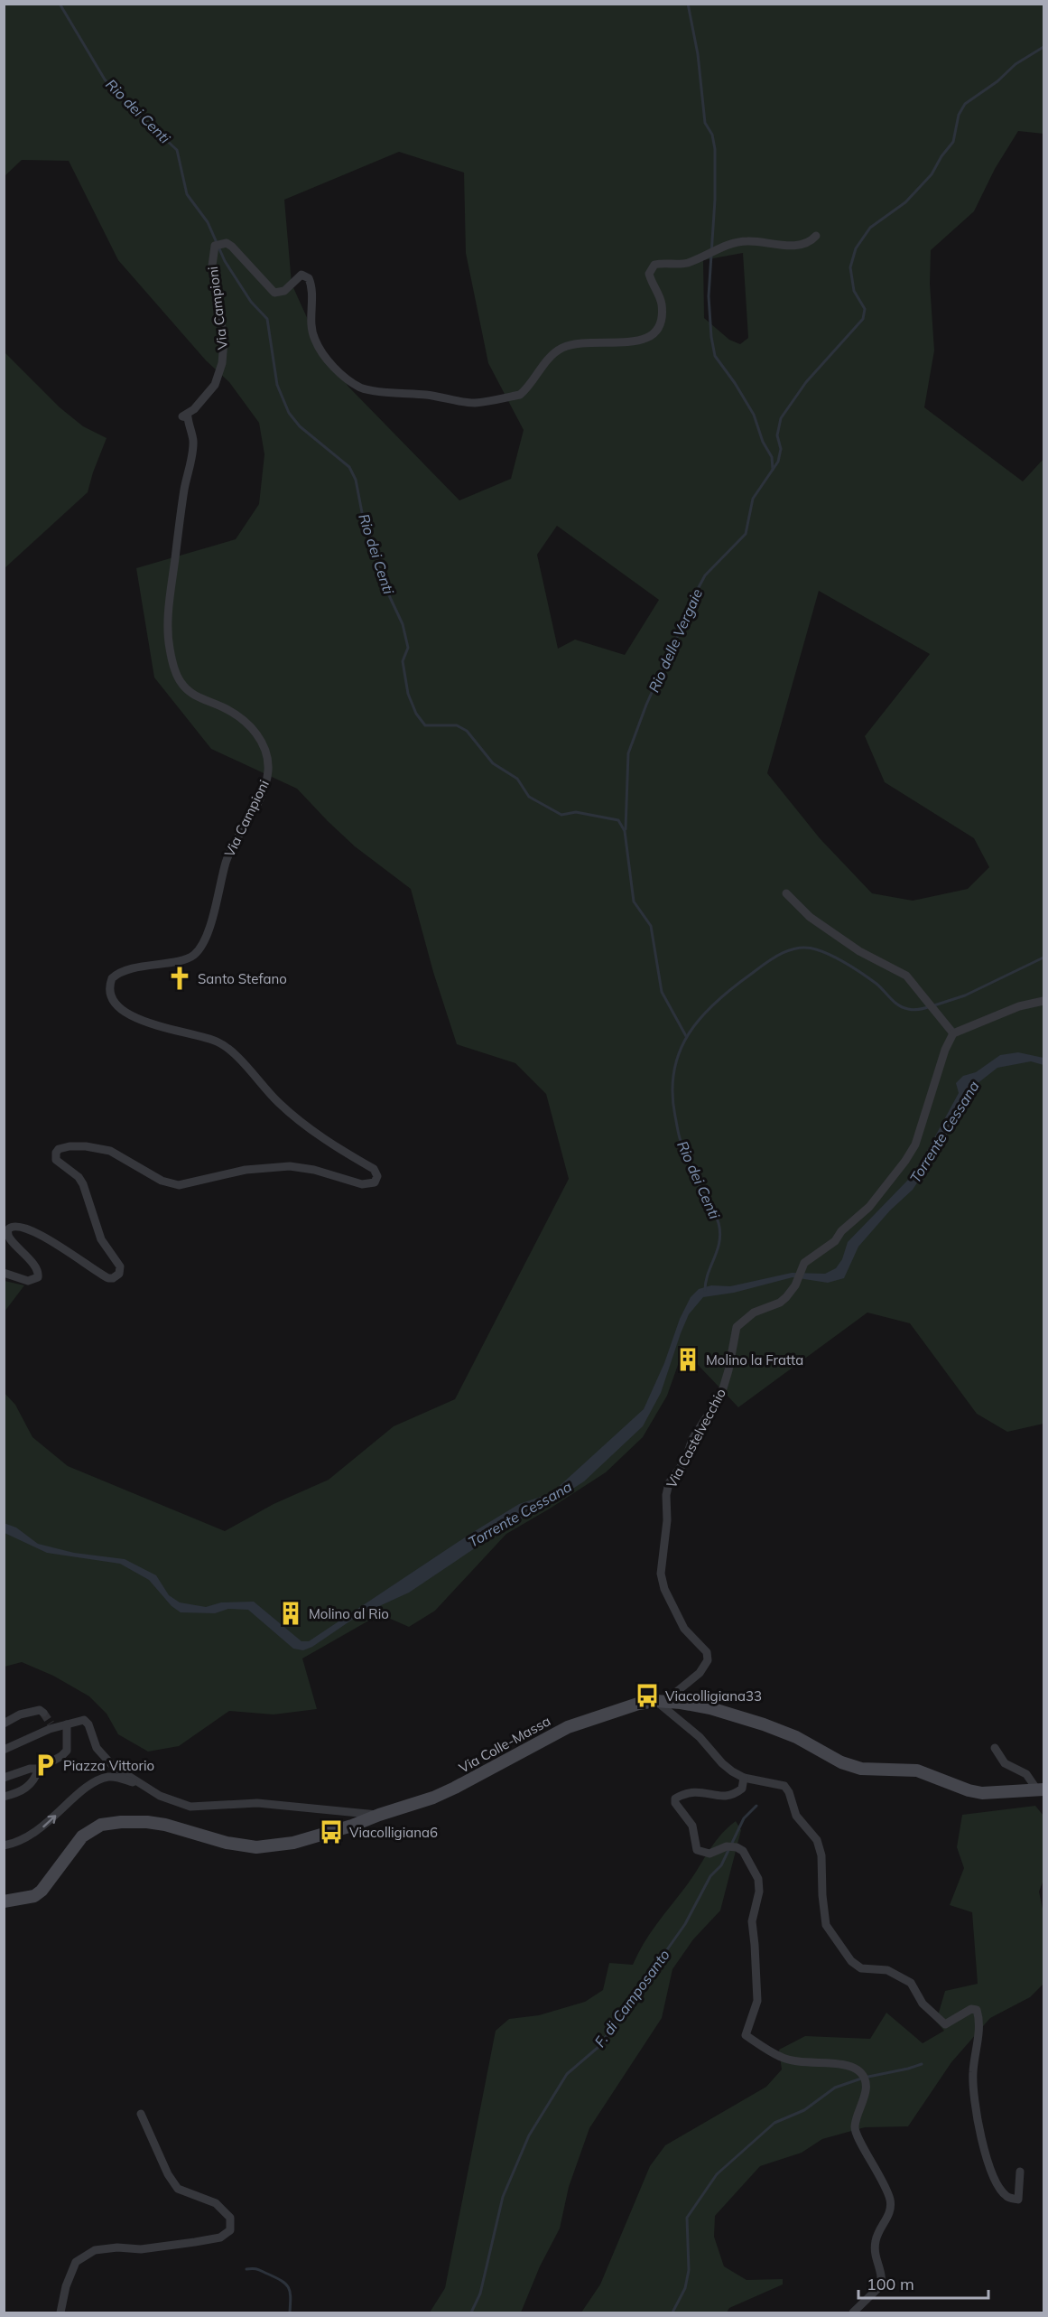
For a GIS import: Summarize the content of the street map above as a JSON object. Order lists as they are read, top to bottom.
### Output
{
  "streets": {
    "street": ["Via Campioni", "Via Castelvecchio", "Via Colle-Massa"]
  },
  "crossings": [
    ["Via Castelvecchio", "Via Colle-Massa"]
  ],
  "water": [
    "Rio dei Centi",
    "Rio delle Vergaie",
    "Torrente Cessana",
    "F. di Camposanto"
  ],
  "places": {
    "church": ["Santo Stefano"],
    "building": ["Molino la Fratta", "Molino al Rio"],
    "bus stop": ["Viacolligiana33", "Viacolligiana6"],
    "parking": ["Piazza Vittorio"]
  },
  "scale_bar": "100 m"
}
